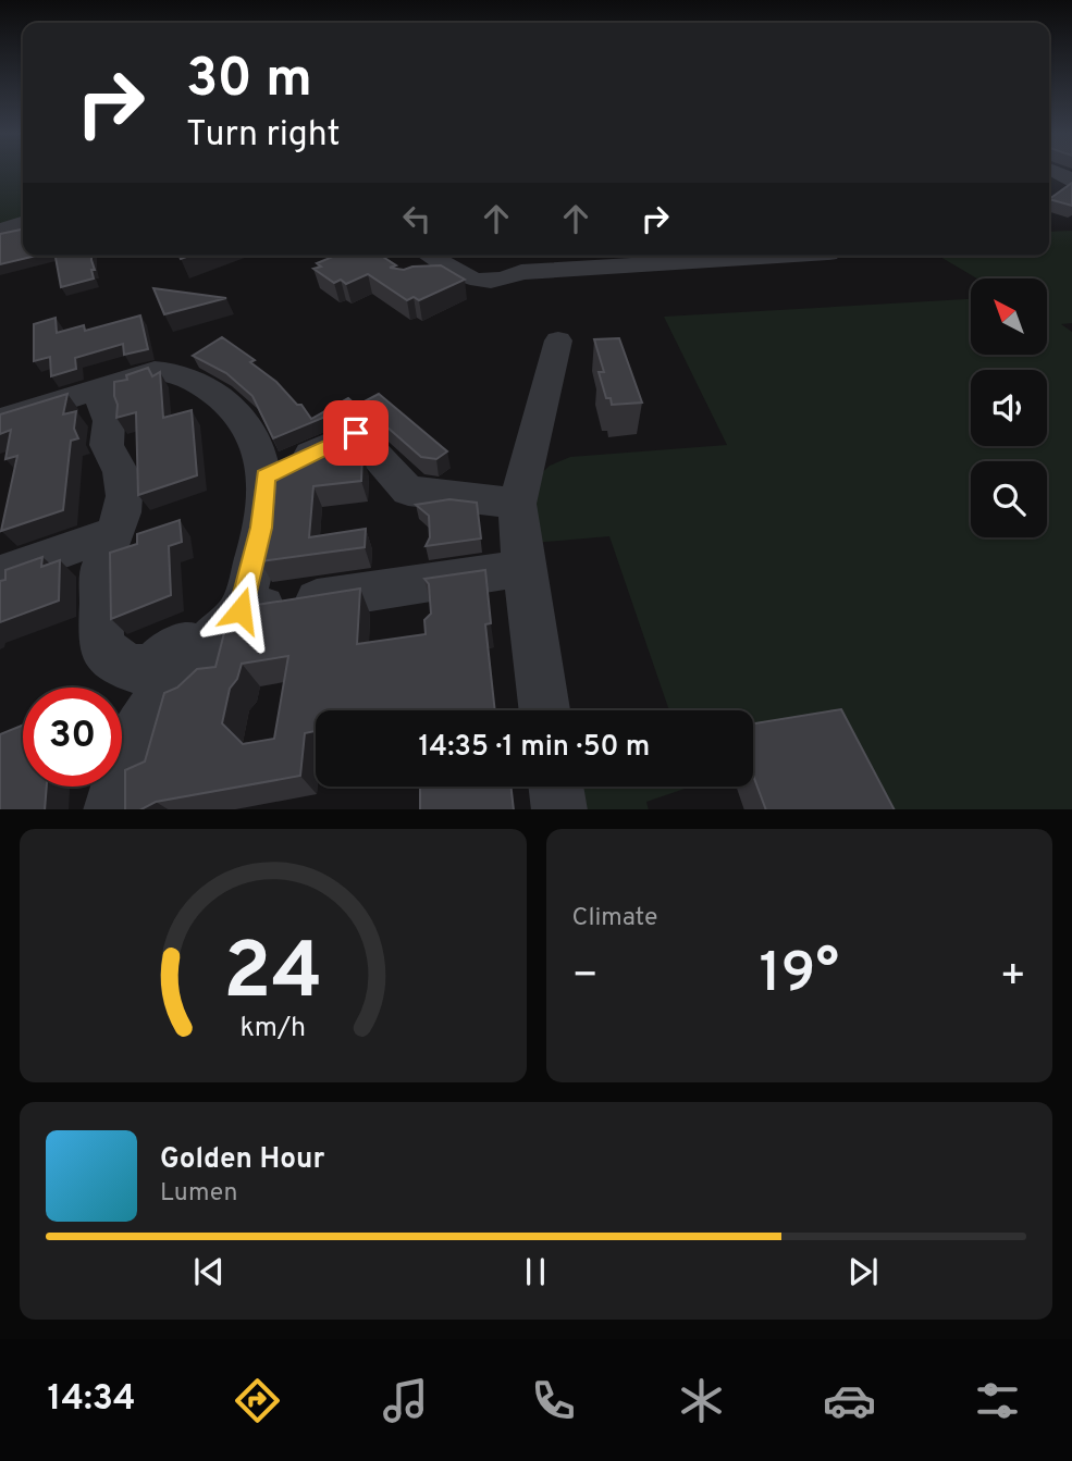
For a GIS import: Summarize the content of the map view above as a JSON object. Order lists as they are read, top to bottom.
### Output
{
  "north": "top left",
  "page": {
    "turn": ["30 m", "Turn right"],
    "limit": "30",
    "trip": "14:35 · 1 min · 50 m",
    "tile": "Climate",
    "heat": ["−", "19°", "+"],
    "song": ["Golden Hour", "Lumen"],
    "tabs": "14:34",
    "gauge": ["24", "km/h"]
  }
}
